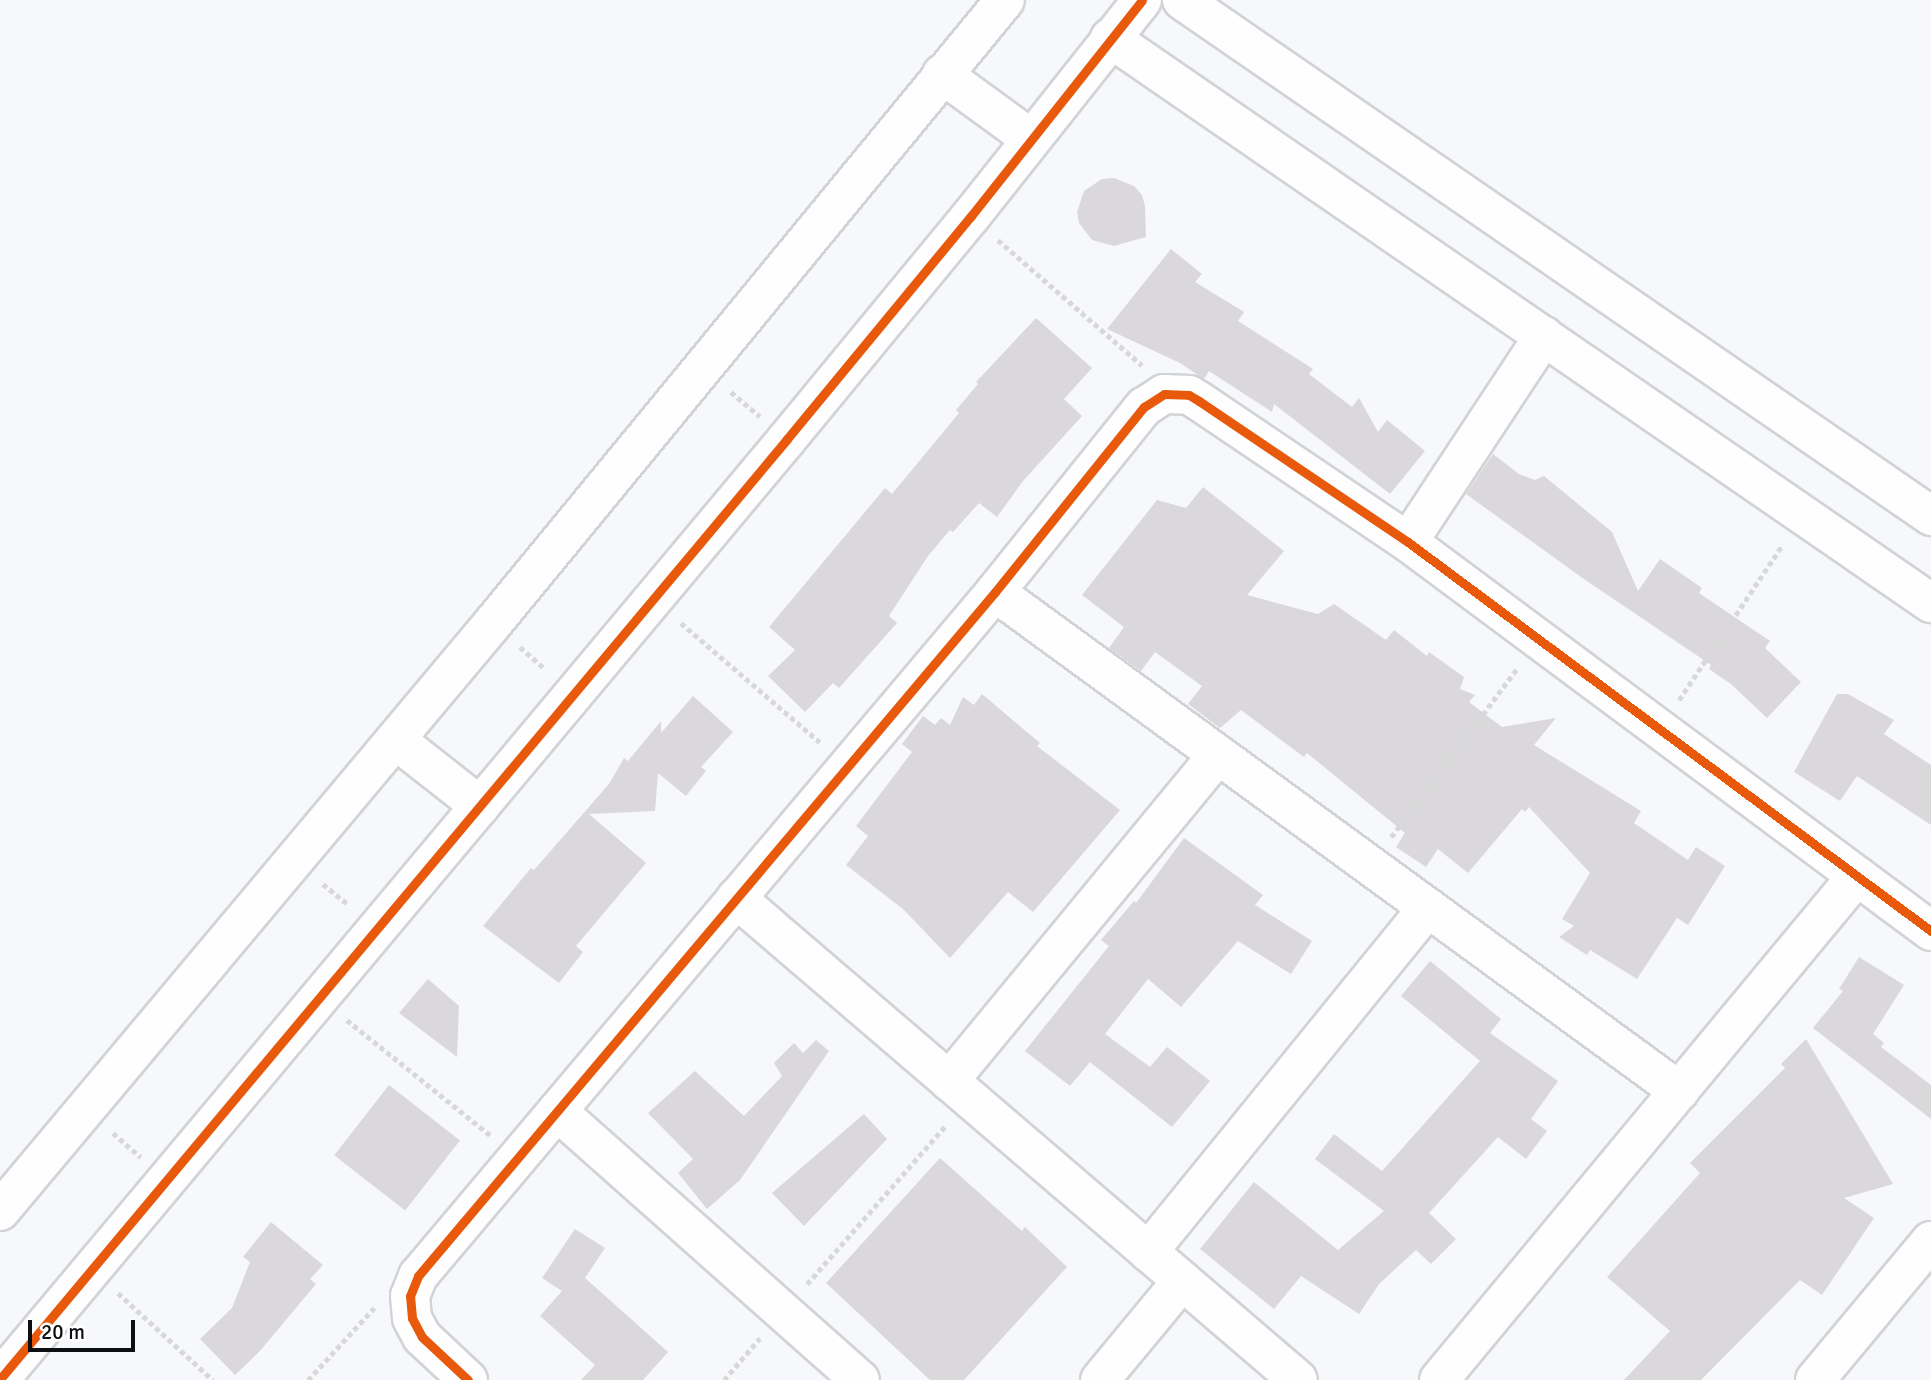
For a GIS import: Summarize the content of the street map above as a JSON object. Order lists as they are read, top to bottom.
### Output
{
  "scale_bar": "20 m"
}
